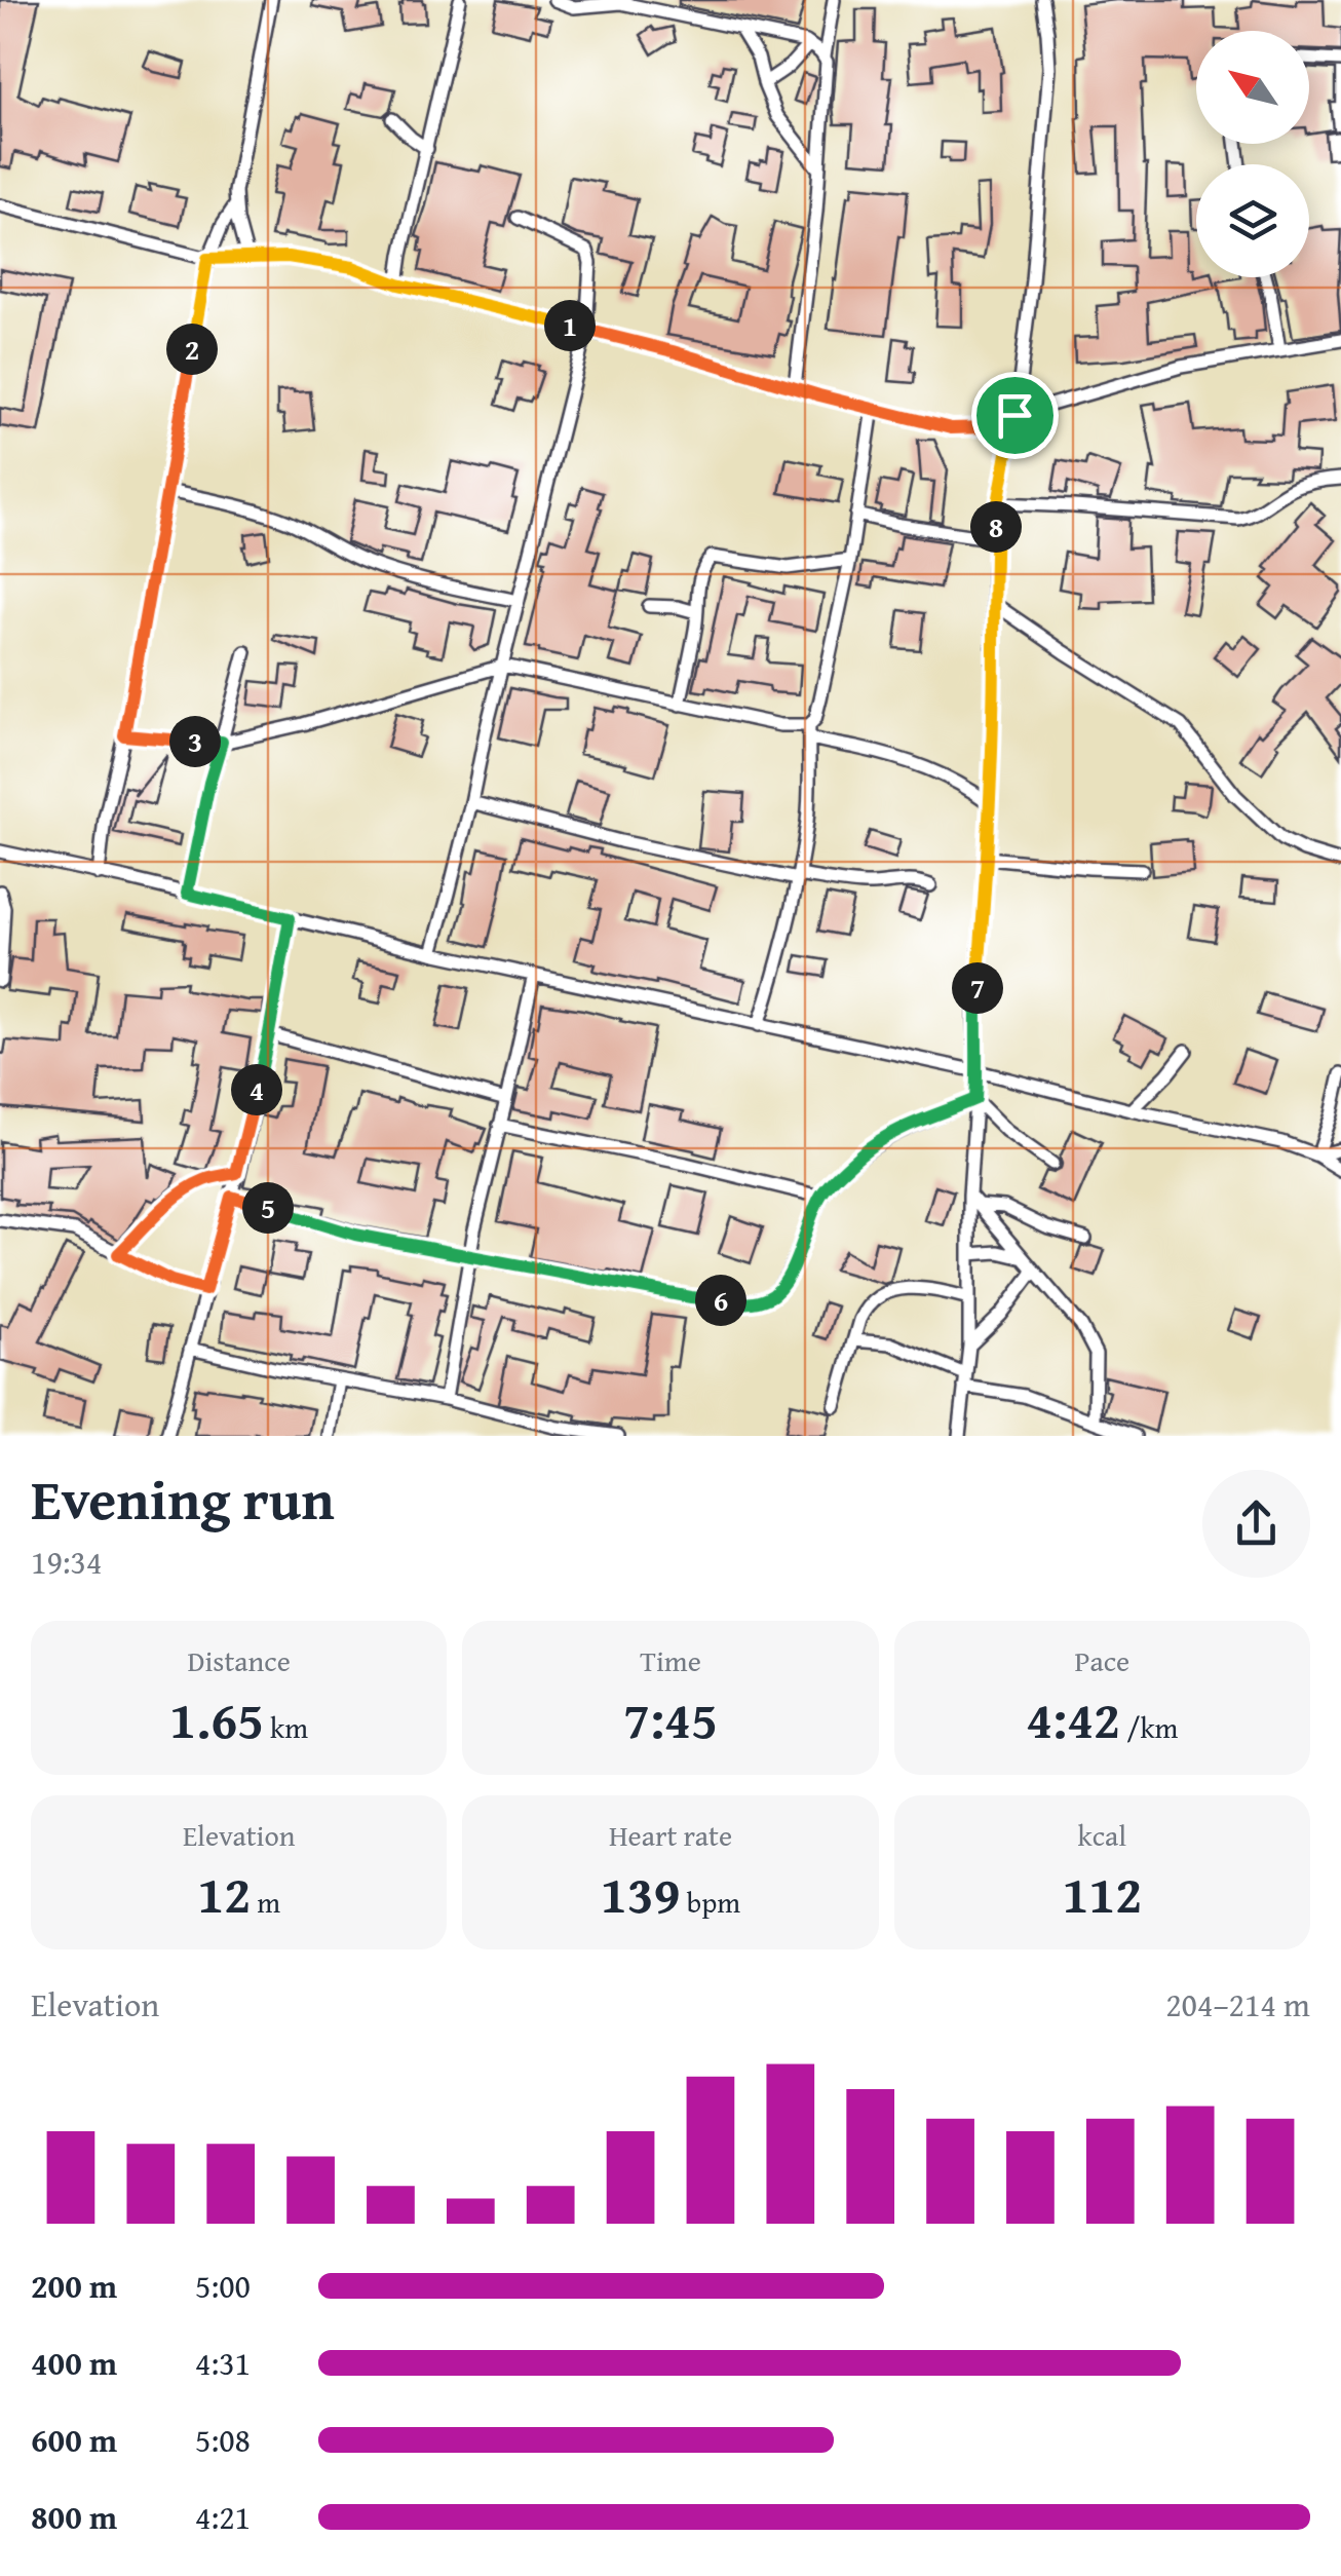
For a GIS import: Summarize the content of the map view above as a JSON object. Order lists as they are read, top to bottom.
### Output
{
  "north": "top left",
  "page": {
    "pins": [
      "1",
      "2",
      "8",
      "3",
      "7",
      "4",
      "5",
      "6"
    ],
    "heading": ["Evening run", "19:34"],
    "stats": [
      ["Distance", "1.65 km"],
      ["Time", "7:45"],
      ["Pace", "4:42 /km"],
      ["Elevation", "12 m"],
      ["Heart rate", "139 bpm"],
      ["kcal", "112"]
    ],
    "chart": ["Elevation", "204–214 m"],
    "list": [
      {
        "name": "200 m",
        "note": "5:00"
      },
      {
        "name": "400 m",
        "note": "4:31"
      },
      {
        "name": "600 m",
        "note": "5:08"
      },
      {
        "name": "800 m",
        "note": "4:21"
      }
    ]
  }
}
